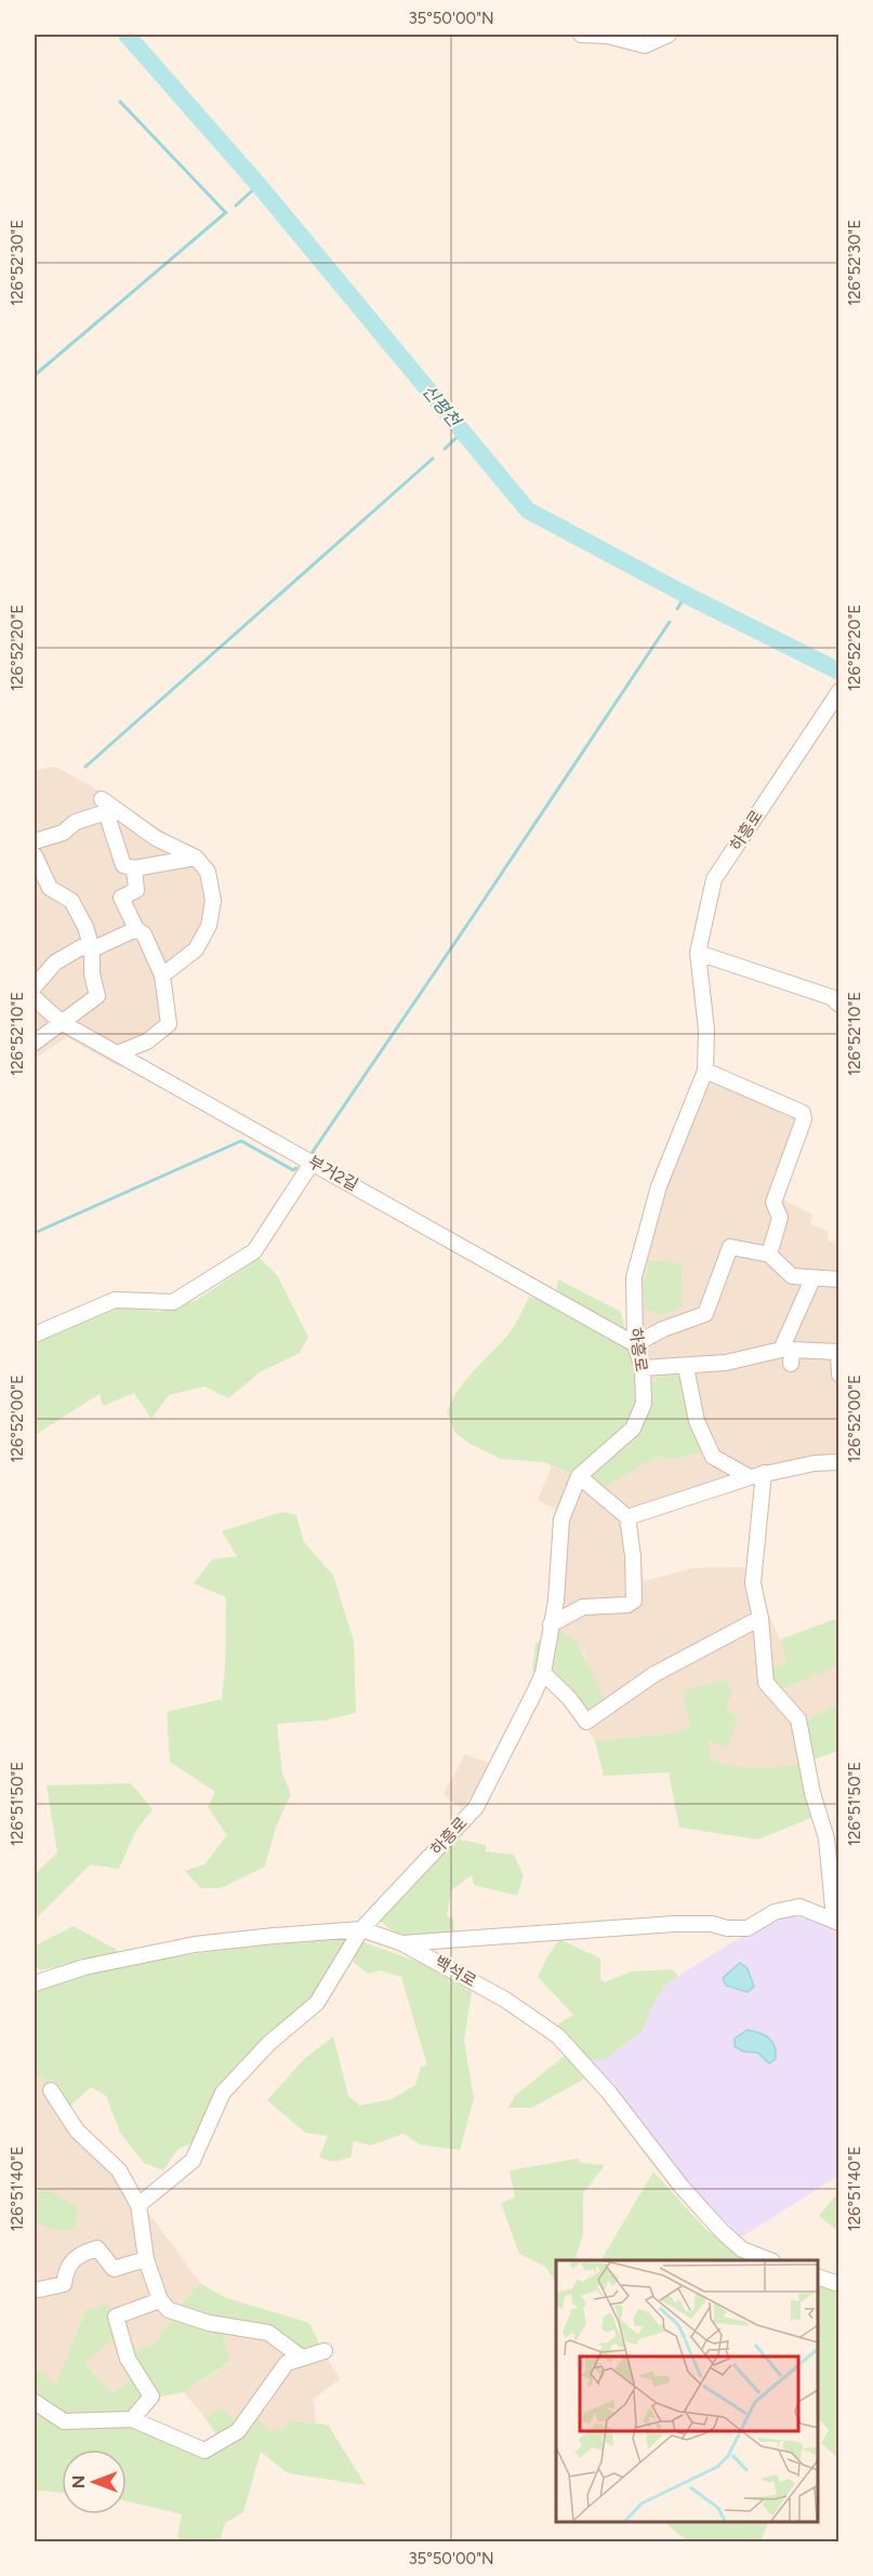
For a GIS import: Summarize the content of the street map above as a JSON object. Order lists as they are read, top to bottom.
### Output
{
  "streets": {
    "street": ["하흥로", "부거2길", "백석로"]
  },
  "crossings": [
    ["하흥로", "부거2길"],
    ["하흥로", "백석로"]
  ],
  "water": ["신평천"],
  "north": "left",
  "coordinates": [
    "35°50'00\"N",
    "126°52'30\"E",
    "126°52'20\"E",
    "126°52'10\"E",
    "126°52'00\"E",
    "126°51'50\"E",
    "126°51'40\"E"
  ]
}
